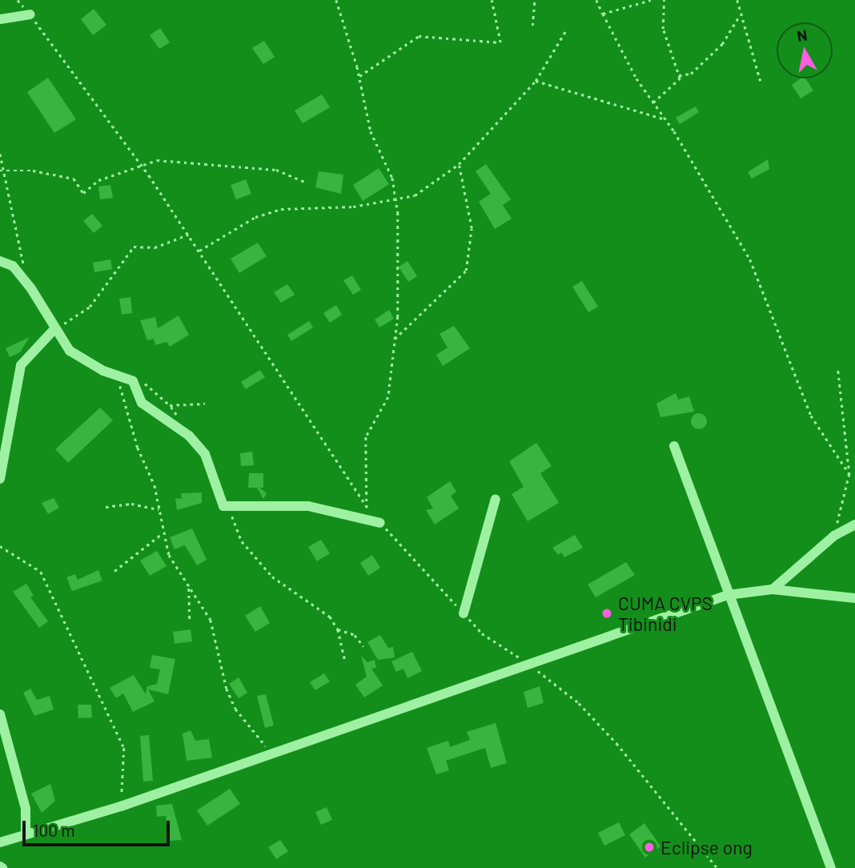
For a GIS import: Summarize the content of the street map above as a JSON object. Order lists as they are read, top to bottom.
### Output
{
  "places": ["CUMA CVPS Tibinidi", "Eclipse ong"],
  "scale_bar": "100 m",
  "north": "top"
}
